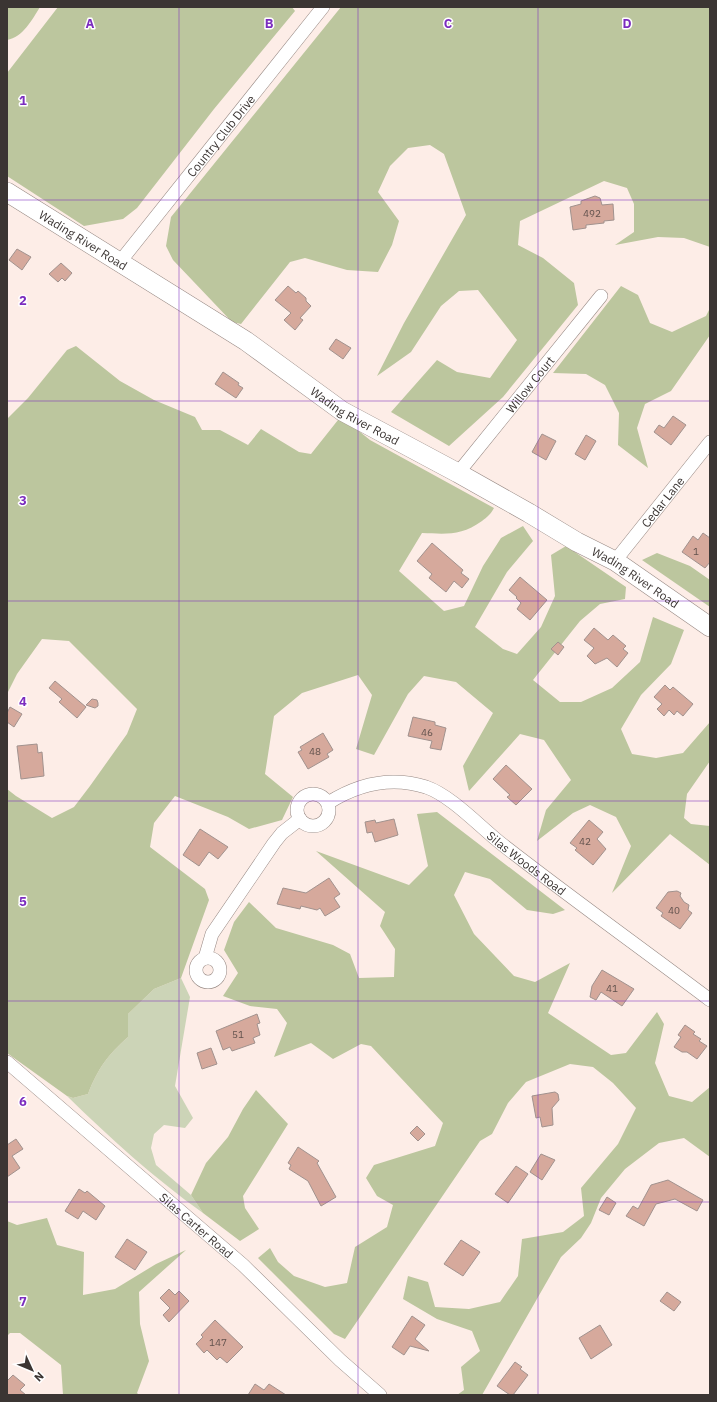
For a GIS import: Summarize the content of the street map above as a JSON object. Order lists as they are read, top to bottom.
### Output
{
  "streets": {
    "main road": ["Wading River Road"],
    "street": [
      "Country Club Drive",
      "Willow Court",
      "Cedar Lane",
      "Silas Woods Road",
      "Silas Carter Road"
    ]
  },
  "crossings": [
    ["Country Club Drive", "Wading River Road"],
    ["Wading River Road", "Willow Court"],
    ["Wading River Road", "Cedar Lane"]
  ],
  "house_numbers": [
    "492",
    "1",
    "46",
    "48",
    "42",
    "40",
    "41",
    "51",
    "147"
  ],
  "north": "bottom right",
  "grid": {
    "columns": [
      "A",
      "B",
      "C",
      "D"
    ],
    "rows": [
      "1",
      "2",
      "3",
      "4",
      "5",
      "6",
      "7"
    ]
  }
}
